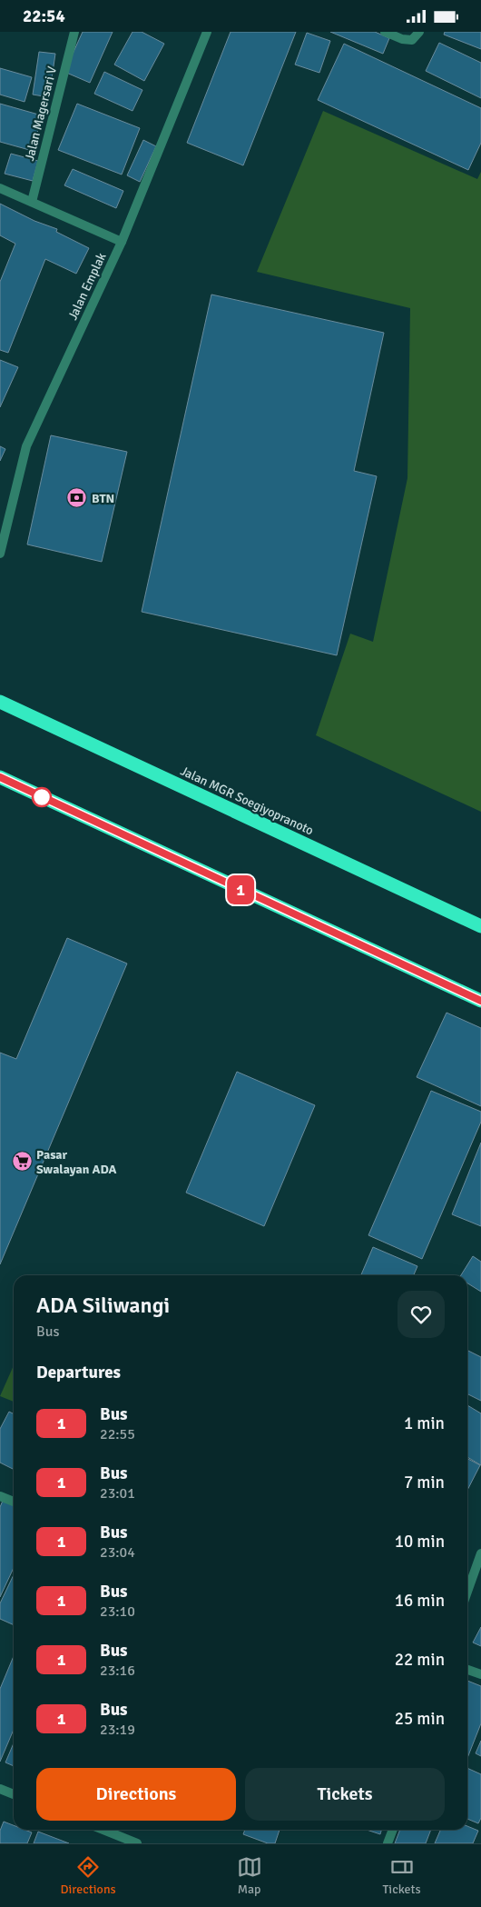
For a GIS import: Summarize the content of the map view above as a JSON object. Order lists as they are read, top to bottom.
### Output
{
  "streets": {
    "highway": ["Jalan MGR Soegiyopranoto"],
    "street": ["Jalan Magersari V", "Jalan Emplak"]
  },
  "places": {
    "bank": ["BTN"],
    "supermarket": ["Pasar Swalayan ADA"]
  },
  "lines": ["bus line 1"],
  "page": {
    "status": "22:54",
    "on_map": "1",
    "heading": [
      ["ADA Siliwangi", "Bus"],
      "Departures"
    ],
    "list": [
      {
        "mark": "1",
        "name": "Bus",
        "note": "22:55",
        "value": "1 min"
      },
      {
        "mark": "1",
        "name": "Bus",
        "note": "23:01",
        "value": "7 min"
      },
      {
        "mark": "1",
        "name": "Bus",
        "note": "23:04",
        "value": "10 min"
      },
      {
        "mark": "1",
        "name": "Bus",
        "note": "23:10",
        "value": "16 min"
      },
      {
        "mark": "1",
        "name": "Bus",
        "note": "23:16",
        "value": "22 min"
      },
      {
        "mark": "1",
        "name": "Bus",
        "note": "23:19",
        "value": "25 min"
      }
    ],
    "buttons": ["Directions", "Tickets"],
    "tabs": ["Directions", "Map", "Tickets"]
  }
}
